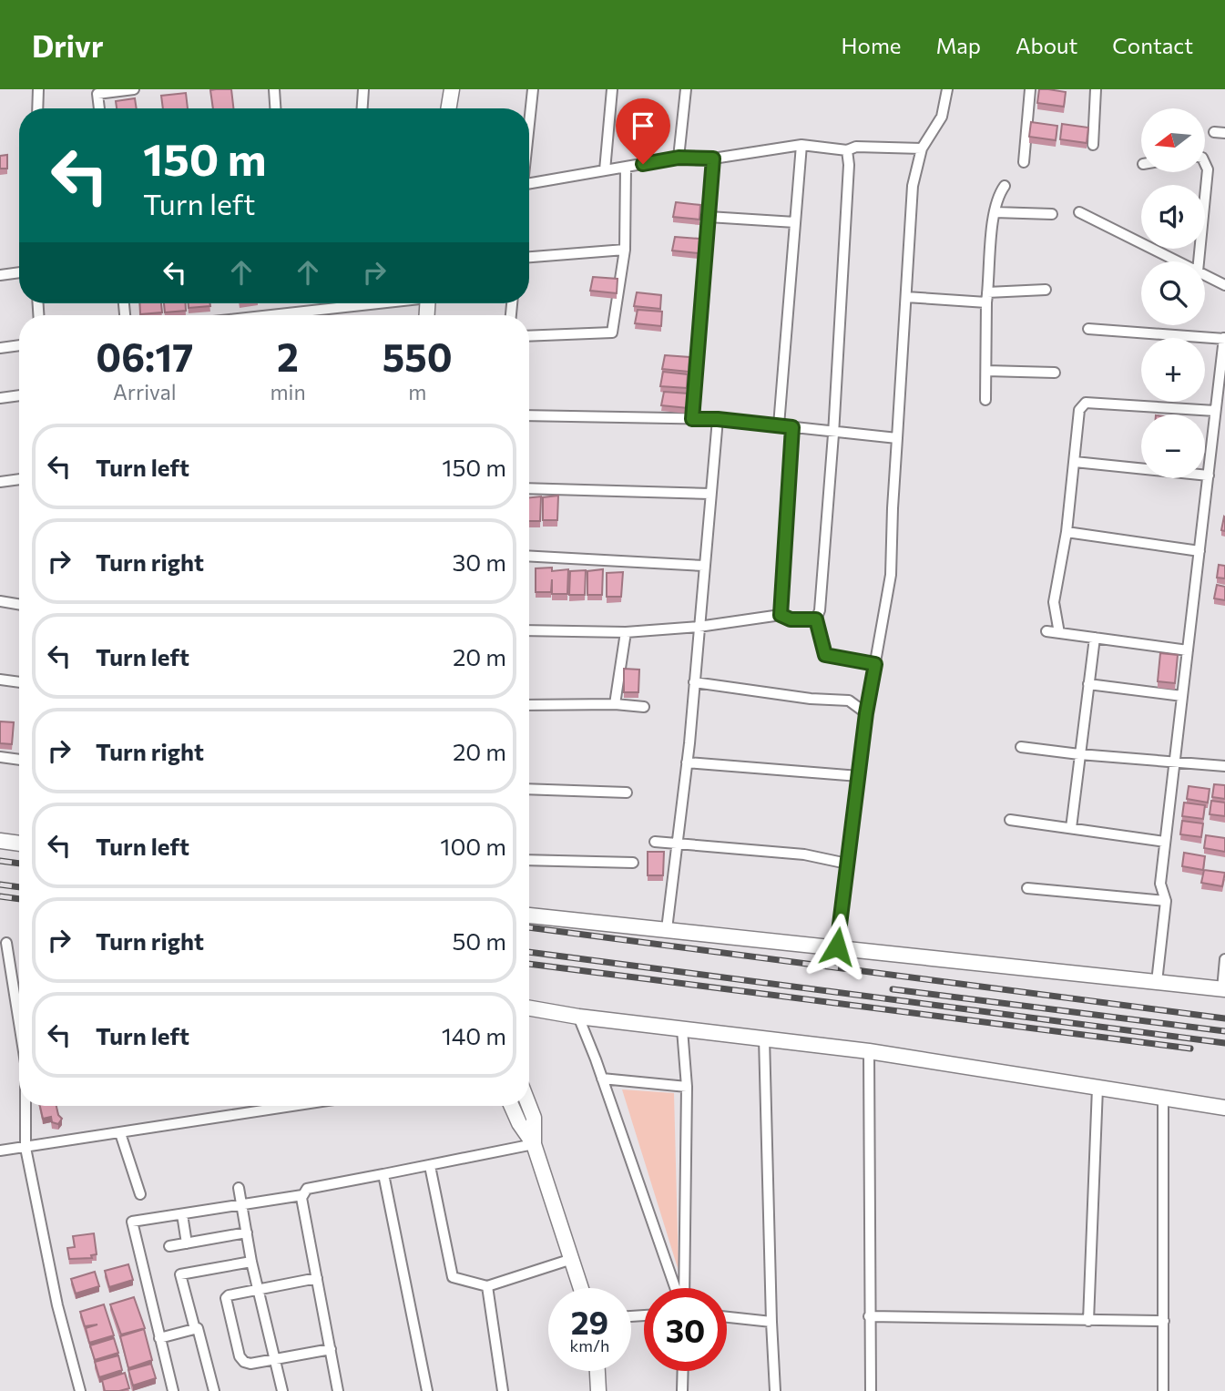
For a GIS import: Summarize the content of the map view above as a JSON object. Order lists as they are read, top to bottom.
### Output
{
  "north": "left",
  "page": {
    "header": "Drivr",
    "nav": [
      "Home",
      "Map",
      "About",
      "Contact"
    ],
    "map_buttons": ["+", "−"],
    "turn": ["150 m", "Turn left"],
    "eta": [
      "06:17",
      "Arrival",
      "2",
      "min",
      "550",
      "m"
    ],
    "list": [
      {
        "name": "Turn left",
        "value": "150 m"
      },
      {
        "name": "Turn right",
        "value": "30 m"
      },
      {
        "name": "Turn left",
        "value": "20 m"
      },
      {
        "name": "Turn right",
        "value": "20 m"
      },
      {
        "name": "Turn left",
        "value": "100 m"
      },
      {
        "name": "Turn right",
        "value": "50 m"
      },
      {
        "name": "Turn left",
        "value": "140 m"
      }
    ],
    "speed": "29 km/h",
    "limit": "30"
  }
}
